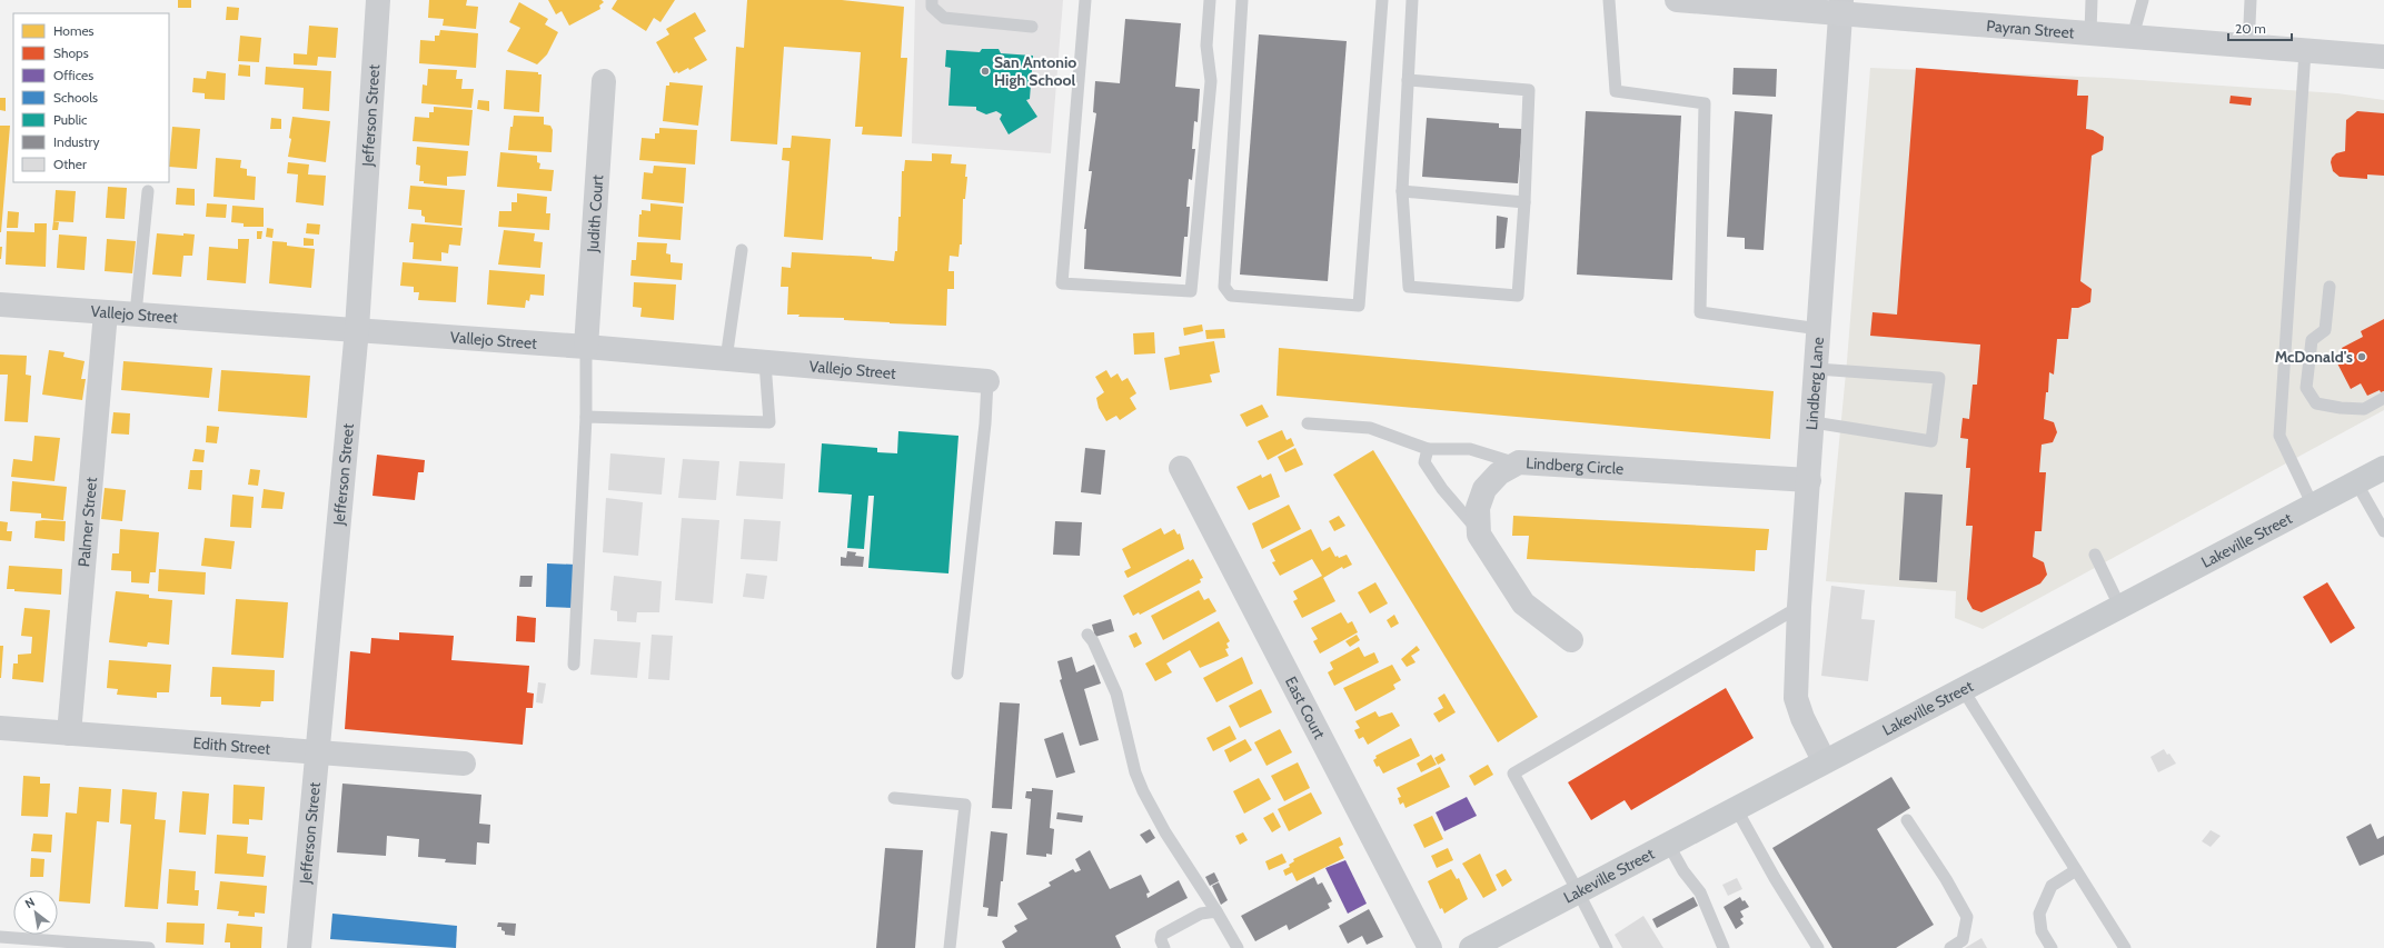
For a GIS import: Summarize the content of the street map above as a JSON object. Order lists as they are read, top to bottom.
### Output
{
  "streets": {
    "main road": ["Payran Street", "Lakeville Street"],
    "street": [
      "Jefferson Street",
      "Judith Court",
      "Vallejo Street",
      "Lindberg Lane",
      "Lindberg Circle",
      "Palmer Street",
      "East Court",
      "Edith Street"
    ]
  },
  "crossings": [
    ["Payran Street", "Lindberg Lane"],
    ["Jefferson Street", "Vallejo Street"],
    ["Jefferson Street", "Edith Street"],
    ["Judith Court", "Vallejo Street"],
    ["Vallejo Street", "Palmer Street"],
    ["Lindberg Lane", "Lindberg Circle"],
    ["Lindberg Lane", "Lakeville Street"],
    ["Palmer Street", "Edith Street"]
  ],
  "places": ["San Antonio High School", "McDonald's"],
  "legend": [
    "Homes",
    "Shops",
    "Offices",
    "Schools",
    "Public",
    "Industry",
    "Other"
  ],
  "scale_bar": "20 m",
  "north": "top left"
}
